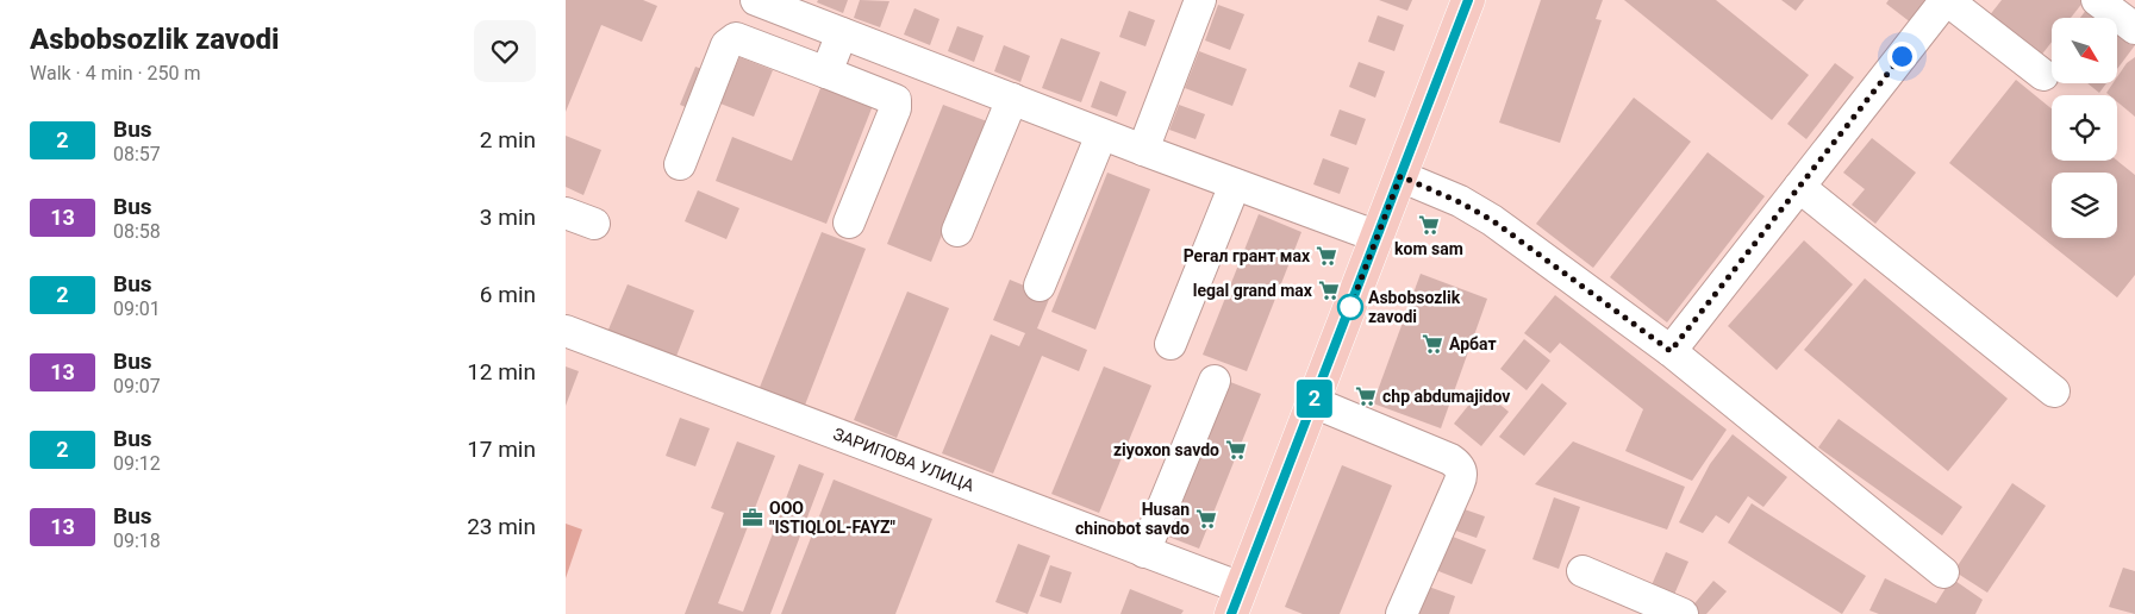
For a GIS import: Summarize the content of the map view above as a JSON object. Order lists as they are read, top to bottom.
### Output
{
  "streets": {
    "street": ["ЗАРИПОВА УЛИЦА"]
  },
  "places": {
    "supermarket": [
      "kom sam",
      "Регал грант мах",
      "legal grand max",
      "Арбат",
      "chp abdumajidov",
      "ziyoxon savdo",
      "Husan chinobot savdo"
    ],
    "other": ["Asbobsozlik zavodi"],
    "office": ["ООО \"ISTIQLOL-FAYZ\""]
  },
  "lines": ["bus line 2"],
  "north": "bottom right",
  "page": {
    "heading": ["Asbobsozlik zavodi", "Walk · 4 min · 250 m"],
    "on_map": "2",
    "list": [
      {
        "mark": "2",
        "name": "Bus",
        "note": "08:57",
        "value": "2 min"
      },
      {
        "mark": "13",
        "name": "Bus",
        "note": "08:58",
        "value": "3 min"
      },
      {
        "mark": "2",
        "name": "Bus",
        "note": "09:01",
        "value": "6 min"
      },
      {
        "mark": "13",
        "name": "Bus",
        "note": "09:07",
        "value": "12 min"
      },
      {
        "mark": "2",
        "name": "Bus",
        "note": "09:12",
        "value": "17 min"
      },
      {
        "mark": "13",
        "name": "Bus",
        "note": "09:18",
        "value": "23 min"
      }
    ]
  }
}
